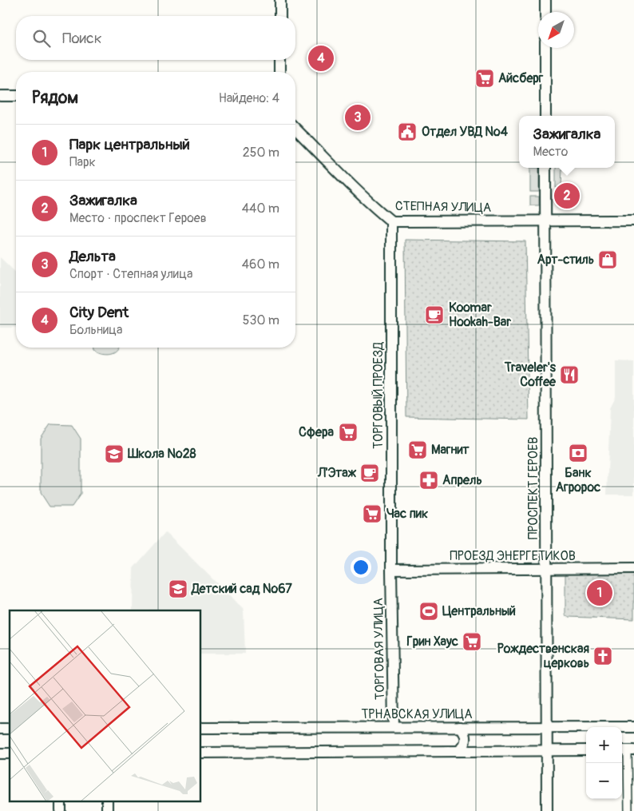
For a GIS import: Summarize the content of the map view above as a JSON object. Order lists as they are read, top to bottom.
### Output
{
  "streets": {
    "street": [
      "СТЕПНАЯ УЛИЦА",
      "ТОРГОВЫЙ ПРОЕЗД",
      "ПРОСПЕКТ ГЕРОЕВ",
      "ПРОЕЗД ЭНЕРГЕТИКОВ",
      "ТОРГОВАЯ УЛИЦА",
      "ТРНАВСКАЯ УЛИЦА"
    ]
  },
  "crossings": [
    ["СТЕПНАЯ УЛИЦА", "ТОРГОВЫЙ ПРОЕЗД"],
    ["СТЕПНАЯ УЛИЦА", "ПРОСПЕКТ ГЕРОЕВ"],
    ["ТОРГОВЫЙ ПРОЕЗД", "ПРОЕЗД ЭНЕРГЕТИКОВ"],
    ["ТОРГОВЫЙ ПРОЕЗД", "ТОРГОВАЯ УЛИЦА"],
    ["ПРОСПЕКТ ГЕРОЕВ", "ПРОЕЗД ЭНЕРГЕТИКОВ"],
    ["ПРОСПЕКТ ГЕРОЕВ", "ТРНАВСКАЯ УЛИЦА"],
    ["ПРОЕЗД ЭНЕРГЕТИКОВ", "ТОРГОВАЯ УЛИЦА"],
    ["ТОРГОВАЯ УЛИЦА", "ТРНАВСКАЯ УЛИЦА"]
  ],
  "places": {
    "supermarket": [
      "Айсберг",
      "Сфера",
      "Магнит",
      "Час пик",
      "Грин Хаус"
    ],
    "public building": ["Отдел УВД №4"],
    "shop": ["Арт-стиль"],
    "cafe": ["Koomar Hookah-Bar", "Л'Этаж"],
    "restaurant": ["Traveler's Coffee"],
    "bank": ["Банк Агророс"],
    "school or university": ["Школа №28", "Детский сад №67"],
    "pharmacy": ["Апрель"],
    "sports": ["Центральный"],
    "church": ["Рождественская церковь"]
  },
  "north": "bottom left",
  "page": {
    "search": "Поиск",
    "pins": [
      "4",
      "3",
      "2",
      "1"
    ],
    "heading": ["Рядом", "Найдено: 4"],
    "popup": ["Зажигалка", "Место"],
    "list": [
      {
        "mark": "1",
        "name": "Парк центральный",
        "note": "Парк",
        "value": "250 m"
      },
      {
        "mark": "2",
        "name": "Зажигалка",
        "note": "Место · проспект Героев",
        "value": "440 m"
      },
      {
        "mark": "3",
        "name": "Дельта",
        "note": "Спорт · Степная улица",
        "value": "460 m"
      },
      {
        "mark": "4",
        "name": "City Dent",
        "note": "Больница",
        "value": "530 m"
      }
    ],
    "map_buttons": ["+", "−"]
  }
}
